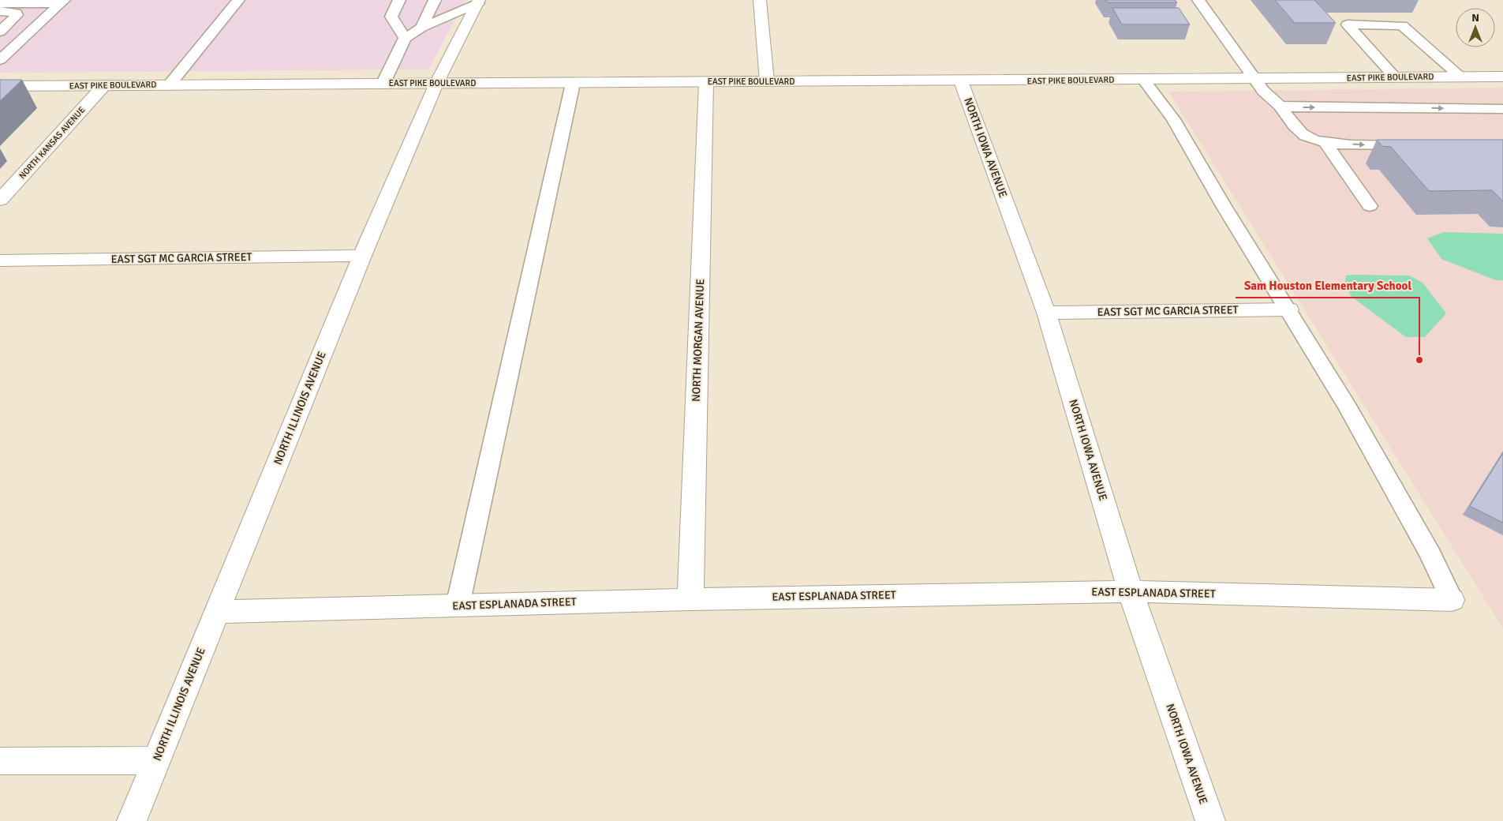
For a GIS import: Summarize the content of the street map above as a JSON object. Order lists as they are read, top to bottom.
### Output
{
  "streets": {
    "street": [
      "EAST PIKE BOULEVARD",
      "NORTH KANSAS AVENUE",
      "NORTH IOWA AVENUE",
      "EAST SGT MC GARCIA STREET",
      "NORTH MORGAN AVENUE",
      "NORTH ILLINOIS AVENUE",
      "EAST ESPLANADA STREET"
    ]
  },
  "crossings": [
    ["EAST PIKE BOULEVARD", "NORTH KANSAS AVENUE"],
    ["EAST PIKE BOULEVARD", "NORTH IOWA AVENUE"],
    ["EAST PIKE BOULEVARD", "NORTH MORGAN AVENUE"],
    ["EAST PIKE BOULEVARD", "NORTH ILLINOIS AVENUE"],
    ["NORTH IOWA AVENUE", "EAST SGT MC GARCIA STREET"],
    ["NORTH IOWA AVENUE", "EAST ESPLANADA STREET"],
    ["EAST SGT MC GARCIA STREET", "NORTH ILLINOIS AVENUE"],
    ["NORTH MORGAN AVENUE", "EAST ESPLANADA STREET"],
    ["NORTH ILLINOIS AVENUE", "EAST ESPLANADA STREET"]
  ],
  "places": ["Sam Houston Elementary School"],
  "north": "top"
}
